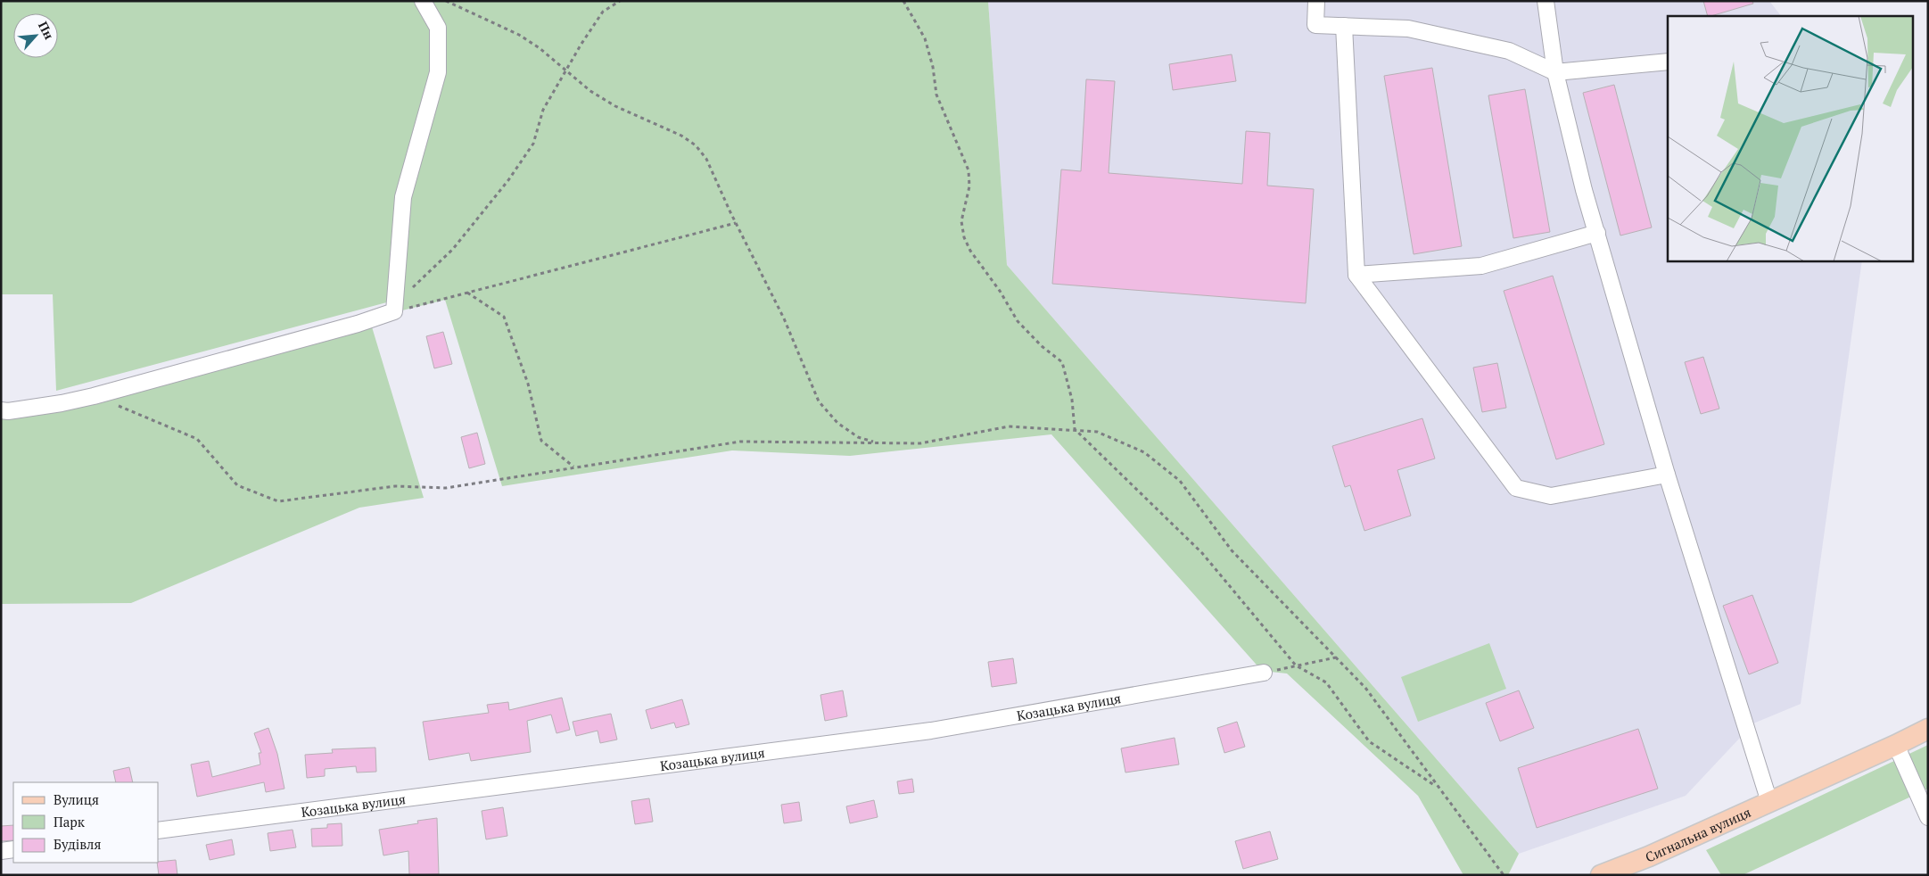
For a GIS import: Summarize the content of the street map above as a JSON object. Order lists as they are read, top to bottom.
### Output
{
  "streets": {
    "main road": ["Сигнальна вулиця"],
    "street": ["Козацька вулиця"]
  },
  "legend": ["Вулиця", "Парк", "Будівля"],
  "north": "top right"
}
